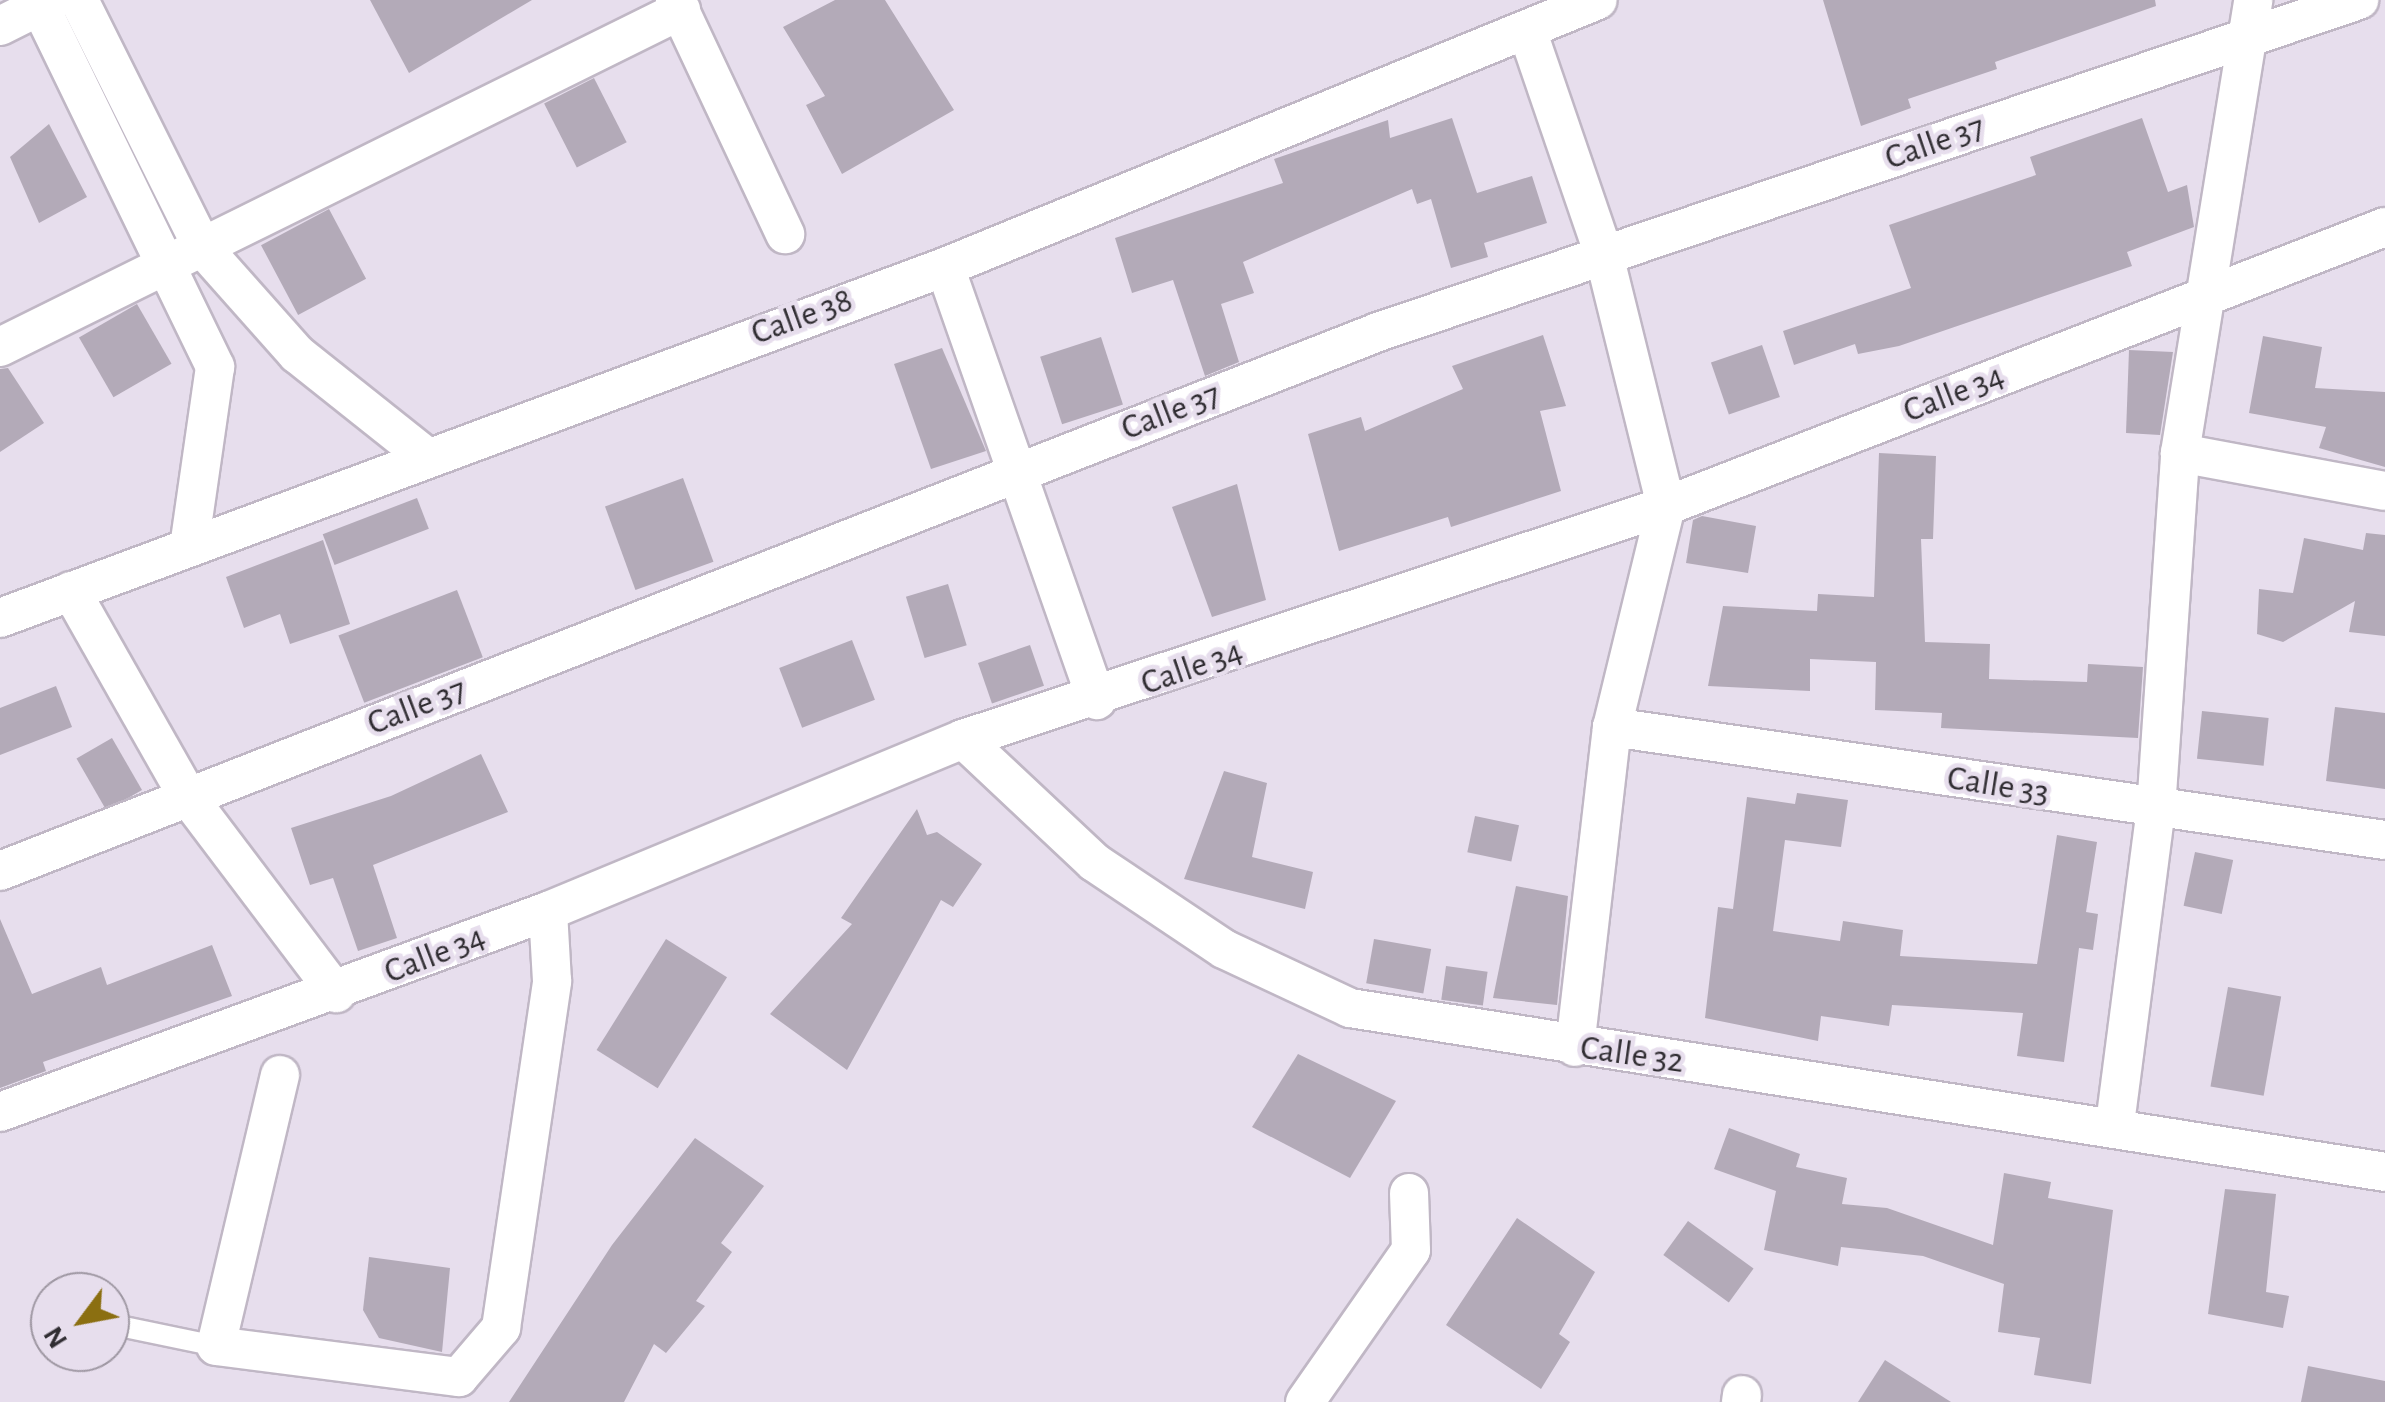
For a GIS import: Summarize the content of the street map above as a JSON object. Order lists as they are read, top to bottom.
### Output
{
  "streets": {
    "street": [
      "Calle 37",
      "Calle 38",
      "Calle 34",
      "Calle 33",
      "Calle 32"
    ]
  },
  "crossings": [
    ["Calle 34", "Calle 32"]
  ],
  "north": "bottom left"
}
